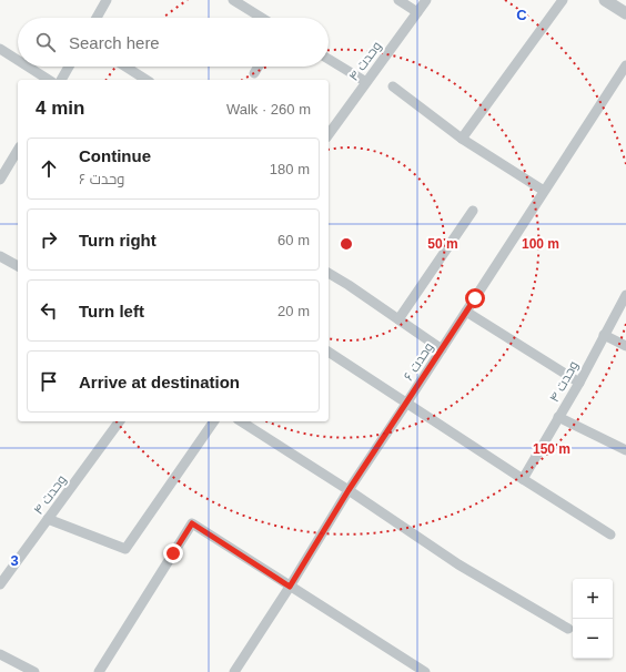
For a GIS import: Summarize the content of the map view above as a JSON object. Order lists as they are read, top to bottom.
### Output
{
  "streets": {
    "street": ["وحدت ۴", "وحدت ۶"]
  },
  "page": {
    "search": "Search here",
    "heading": ["4 min", "Walk · 260 m"],
    "list": [
      ["Continue", "وحدت ۶", "180 m"],
      ["Turn right", "60 m"],
      ["Turn left", "20 m"],
      "Arrive at destination"
    ],
    "map_buttons": ["+", "−"]
  },
  "grid": {
    "columns": ["C"],
    "rows": ["3"]
  },
  "rings": ["50 m", "100 m", "150 m"]
}
